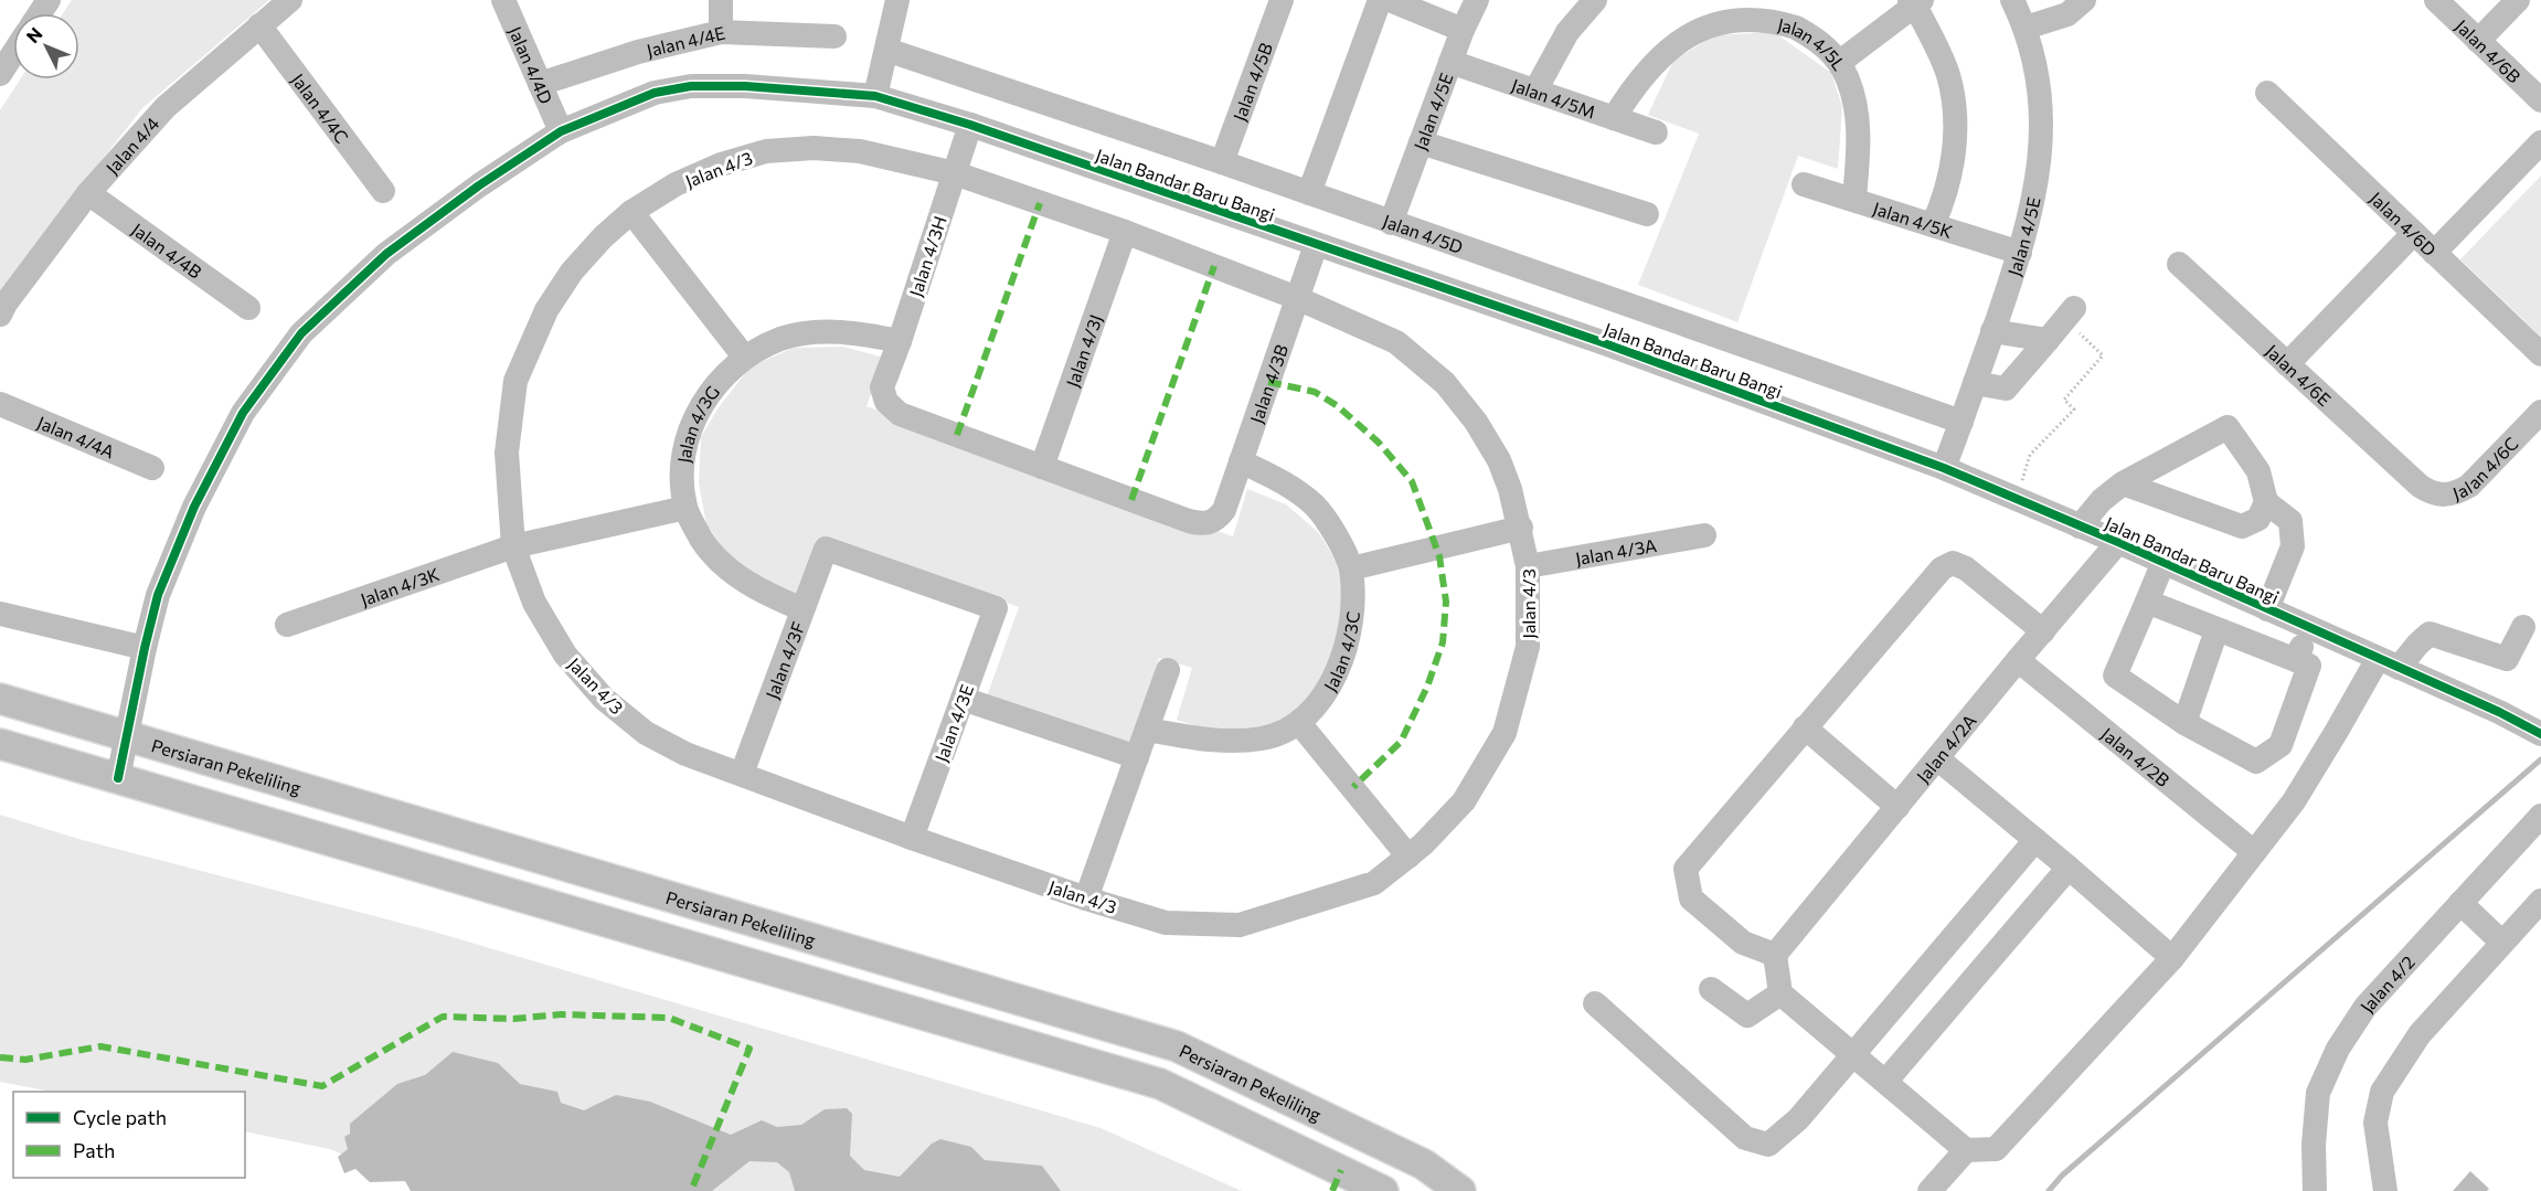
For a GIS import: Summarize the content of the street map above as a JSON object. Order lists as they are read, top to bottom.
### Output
{
  "streets": {
    "main road": ["Persiaran Pekeliling"],
    "street": [
      "Jalan 4/4E",
      "Jalan 4/5L",
      "Jalan 4/6B",
      "Jalan 4/4D",
      "Jalan 4/5B",
      "Jalan 4/5M",
      "Jalan 4/4C",
      "Jalan 4/5E",
      "Jalan 4/4",
      "Jalan 4/3",
      "Jalan Bandar Baru Bangi",
      "Jalan 4/5K",
      "Jalan 4/6D",
      "Jalan 4/5D",
      "Jalan 4/4B",
      "Jalan 4/3H",
      "Jalan 4/3J",
      "Jalan 4/6E",
      "Jalan 4/3B",
      "Jalan 4/3G",
      "Jalan 4/4A",
      "Jalan 4/6C",
      "Jalan 4/3A",
      "Jalan 4/3K",
      "Jalan 4/3C",
      "Jalan 4/3F",
      "Jalan 4/3E",
      "Jalan 4/2A",
      "Jalan 4/2B",
      "Jalan 4/2"
    ]
  },
  "crossings": [
    ["Jalan 4/4E", "Jalan 4/4D"],
    ["Jalan 4/5L", "Jalan 4/5M"],
    ["Jalan 4/5L", "Jalan 4/5K"],
    ["Jalan 4/4D", "Jalan Bandar Baru Bangi"],
    ["Jalan 4/5B", "Jalan 4/5D"],
    ["Jalan 4/5M", "Jalan 4/5E"],
    ["Jalan 4/4C", "Jalan 4/4"],
    ["Jalan 4/5E", "Jalan Bandar Baru Bangi"],
    ["Jalan 4/5E", "Jalan 4/5K"],
    ["Jalan 4/5E", "Jalan 4/5D"],
    ["Jalan 4/4", "Jalan 4/4B"],
    ["Jalan 4/3", "Jalan 4/3H"],
    ["Jalan 4/3", "Jalan 4/3J"],
    ["Jalan 4/3", "Jalan 4/3B"],
    ["Jalan 4/3", "Jalan 4/3A"],
    ["Jalan 4/3", "Jalan 4/3K"],
    ["Jalan 4/3", "Jalan 4/3F"],
    ["Jalan 4/3", "Jalan 4/3E"],
    ["Jalan Bandar Baru Bangi", "Jalan 4/3H"],
    ["Jalan Bandar Baru Bangi", "Jalan 4/3B"],
    ["Jalan Bandar Baru Bangi", "Jalan 4/2A"],
    ["Jalan Bandar Baru Bangi", "Persiaran Pekeliling"],
    ["Jalan 4/3H", "Jalan 4/3J"],
    ["Jalan 4/3H", "Jalan 4/3B"],
    ["Jalan 4/3H", "Jalan 4/3G"],
    ["Jalan 4/3J", "Jalan 4/3B"],
    ["Jalan 4/6E", "Jalan 4/6C"],
    ["Jalan 4/3B", "Jalan 4/3C"],
    ["Jalan 4/3G", "Jalan 4/3K"],
    ["Jalan 4/3G", "Jalan 4/3F"],
    ["Jalan 4/3F", "Jalan 4/3E"],
    ["Jalan 4/2A", "Jalan 4/2B"]
  ],
  "legend": ["Cycle path", "Path"],
  "north": "top left"
}
